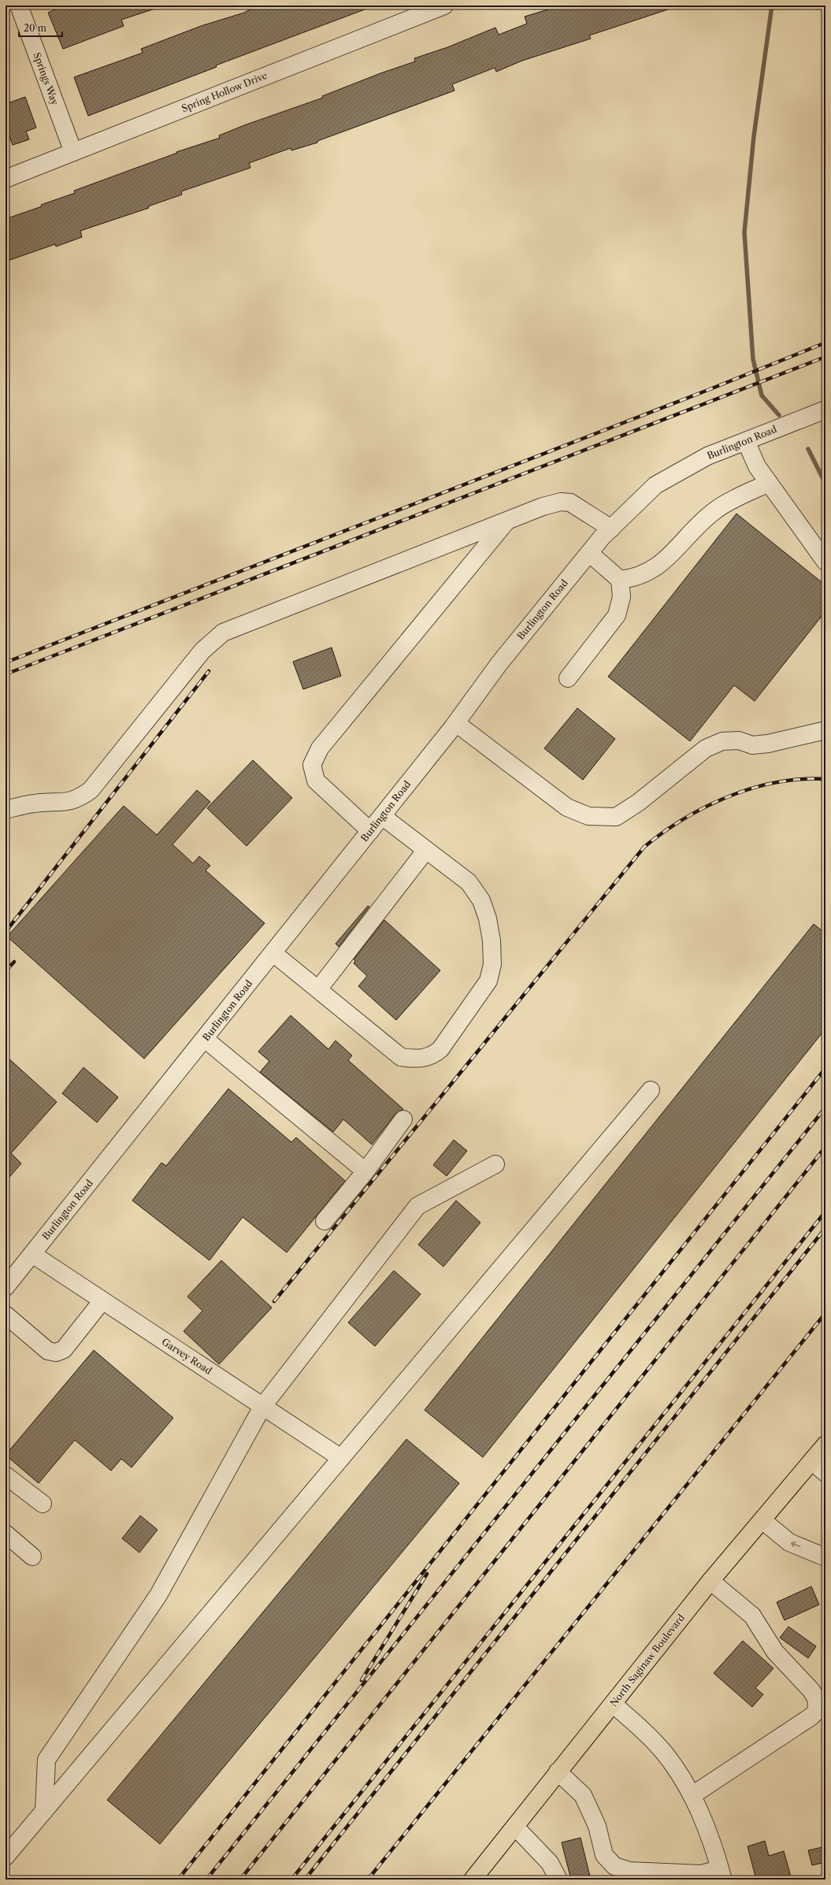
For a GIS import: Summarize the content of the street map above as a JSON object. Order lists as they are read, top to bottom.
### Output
{
  "streets": {
    "main road": ["North Saginaw Boulevard"],
    "street": [
      "Springs Way",
      "Spring Hollow Drive",
      "Burlington Road",
      "Garvey Road"
    ]
  },
  "crossings": [
    ["Springs Way", "Spring Hollow Drive"],
    ["Burlington Road", "Garvey Road"]
  ],
  "scale_bar": "20 m"
}
